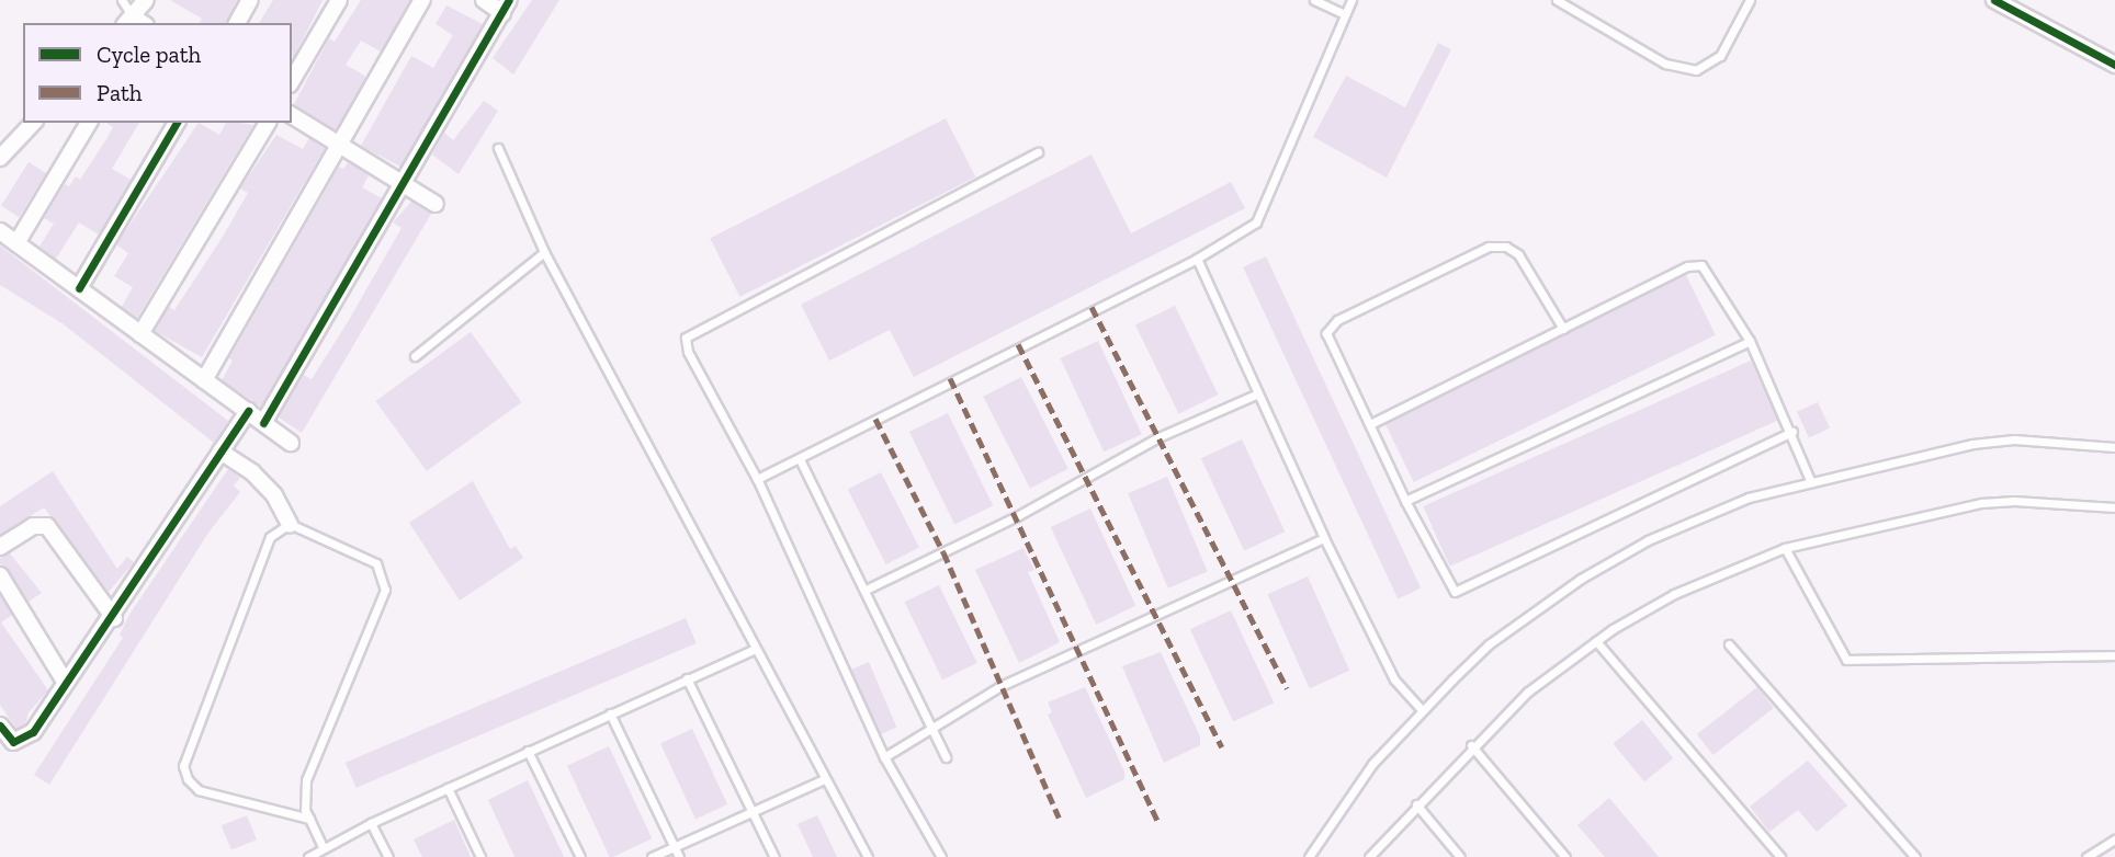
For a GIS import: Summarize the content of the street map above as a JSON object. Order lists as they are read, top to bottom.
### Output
{
  "legend": ["Cycle path", "Path"]
}
